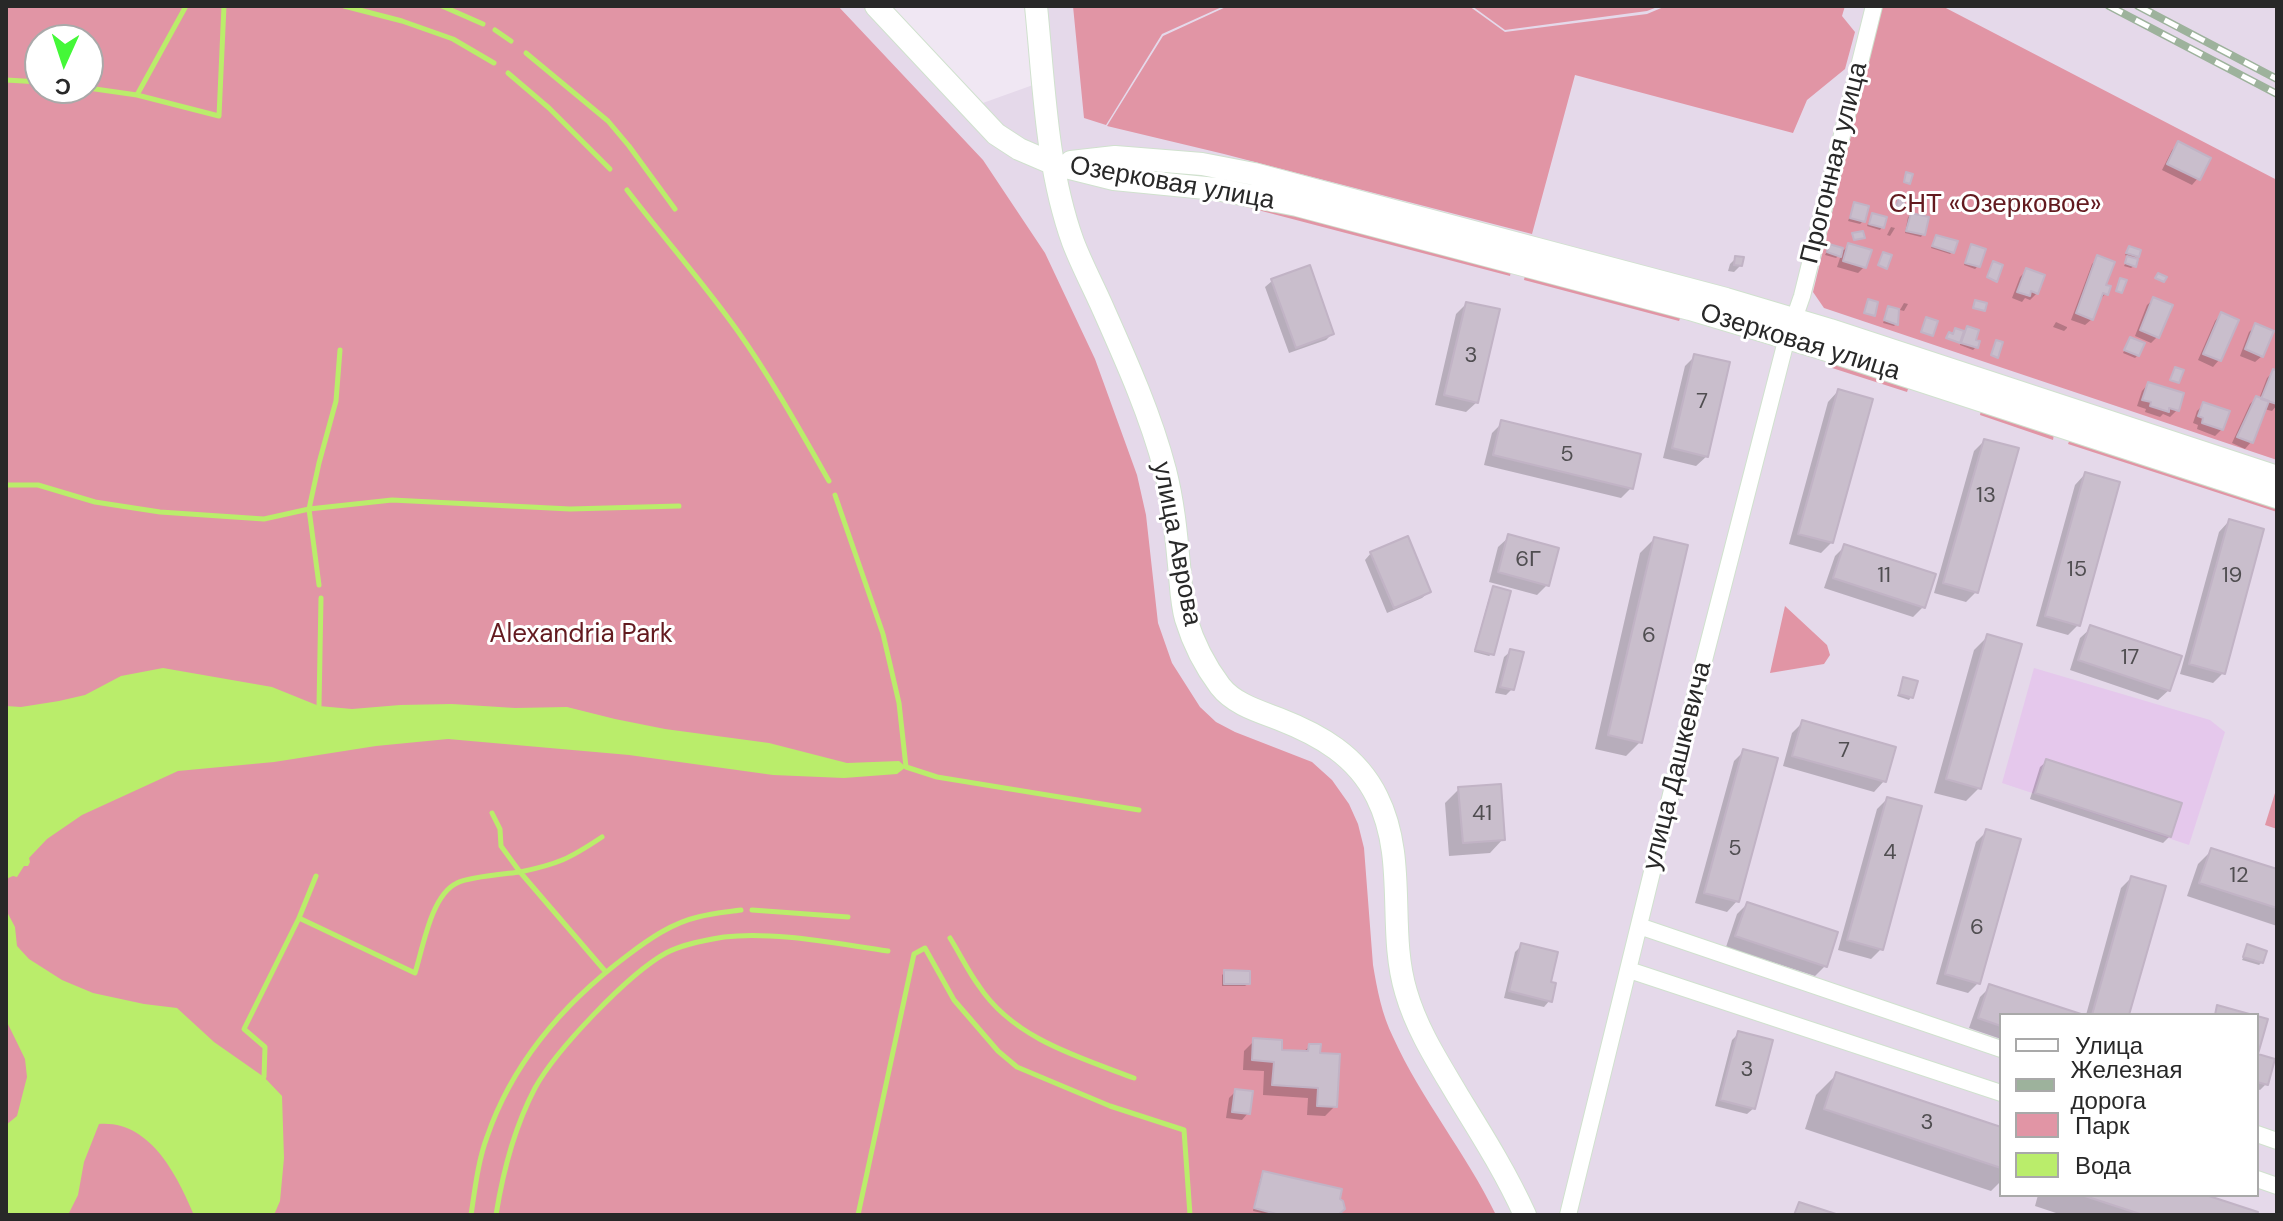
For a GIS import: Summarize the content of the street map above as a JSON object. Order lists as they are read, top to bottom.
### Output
{
  "streets": {
    "street": [
      "Прогонная улица",
      "Озерковая улица",
      "улица Аврова",
      "улица Дашкевича"
    ]
  },
  "crossings": [
    ["Прогонная улица", "Озерковая улица"],
    ["Прогонная улица", "улица Дашкевича"],
    ["Озерковая улица", "улица Аврова"],
    ["Озерковая улица", "улица Дашкевича"]
  ],
  "parks": ["СНТ «Озерковое»", "Alexandria Park"],
  "house_numbers": [
    "3",
    "7",
    "5",
    "13",
    "6Г",
    "15",
    "11",
    "19",
    "6",
    "17",
    "7",
    "41",
    "5",
    "4",
    "12",
    "6",
    "3",
    "3"
  ],
  "legend": [
    "Улица",
    "Железная дорога",
    "Парк",
    "Вода"
  ],
  "north": "bottom"
}
